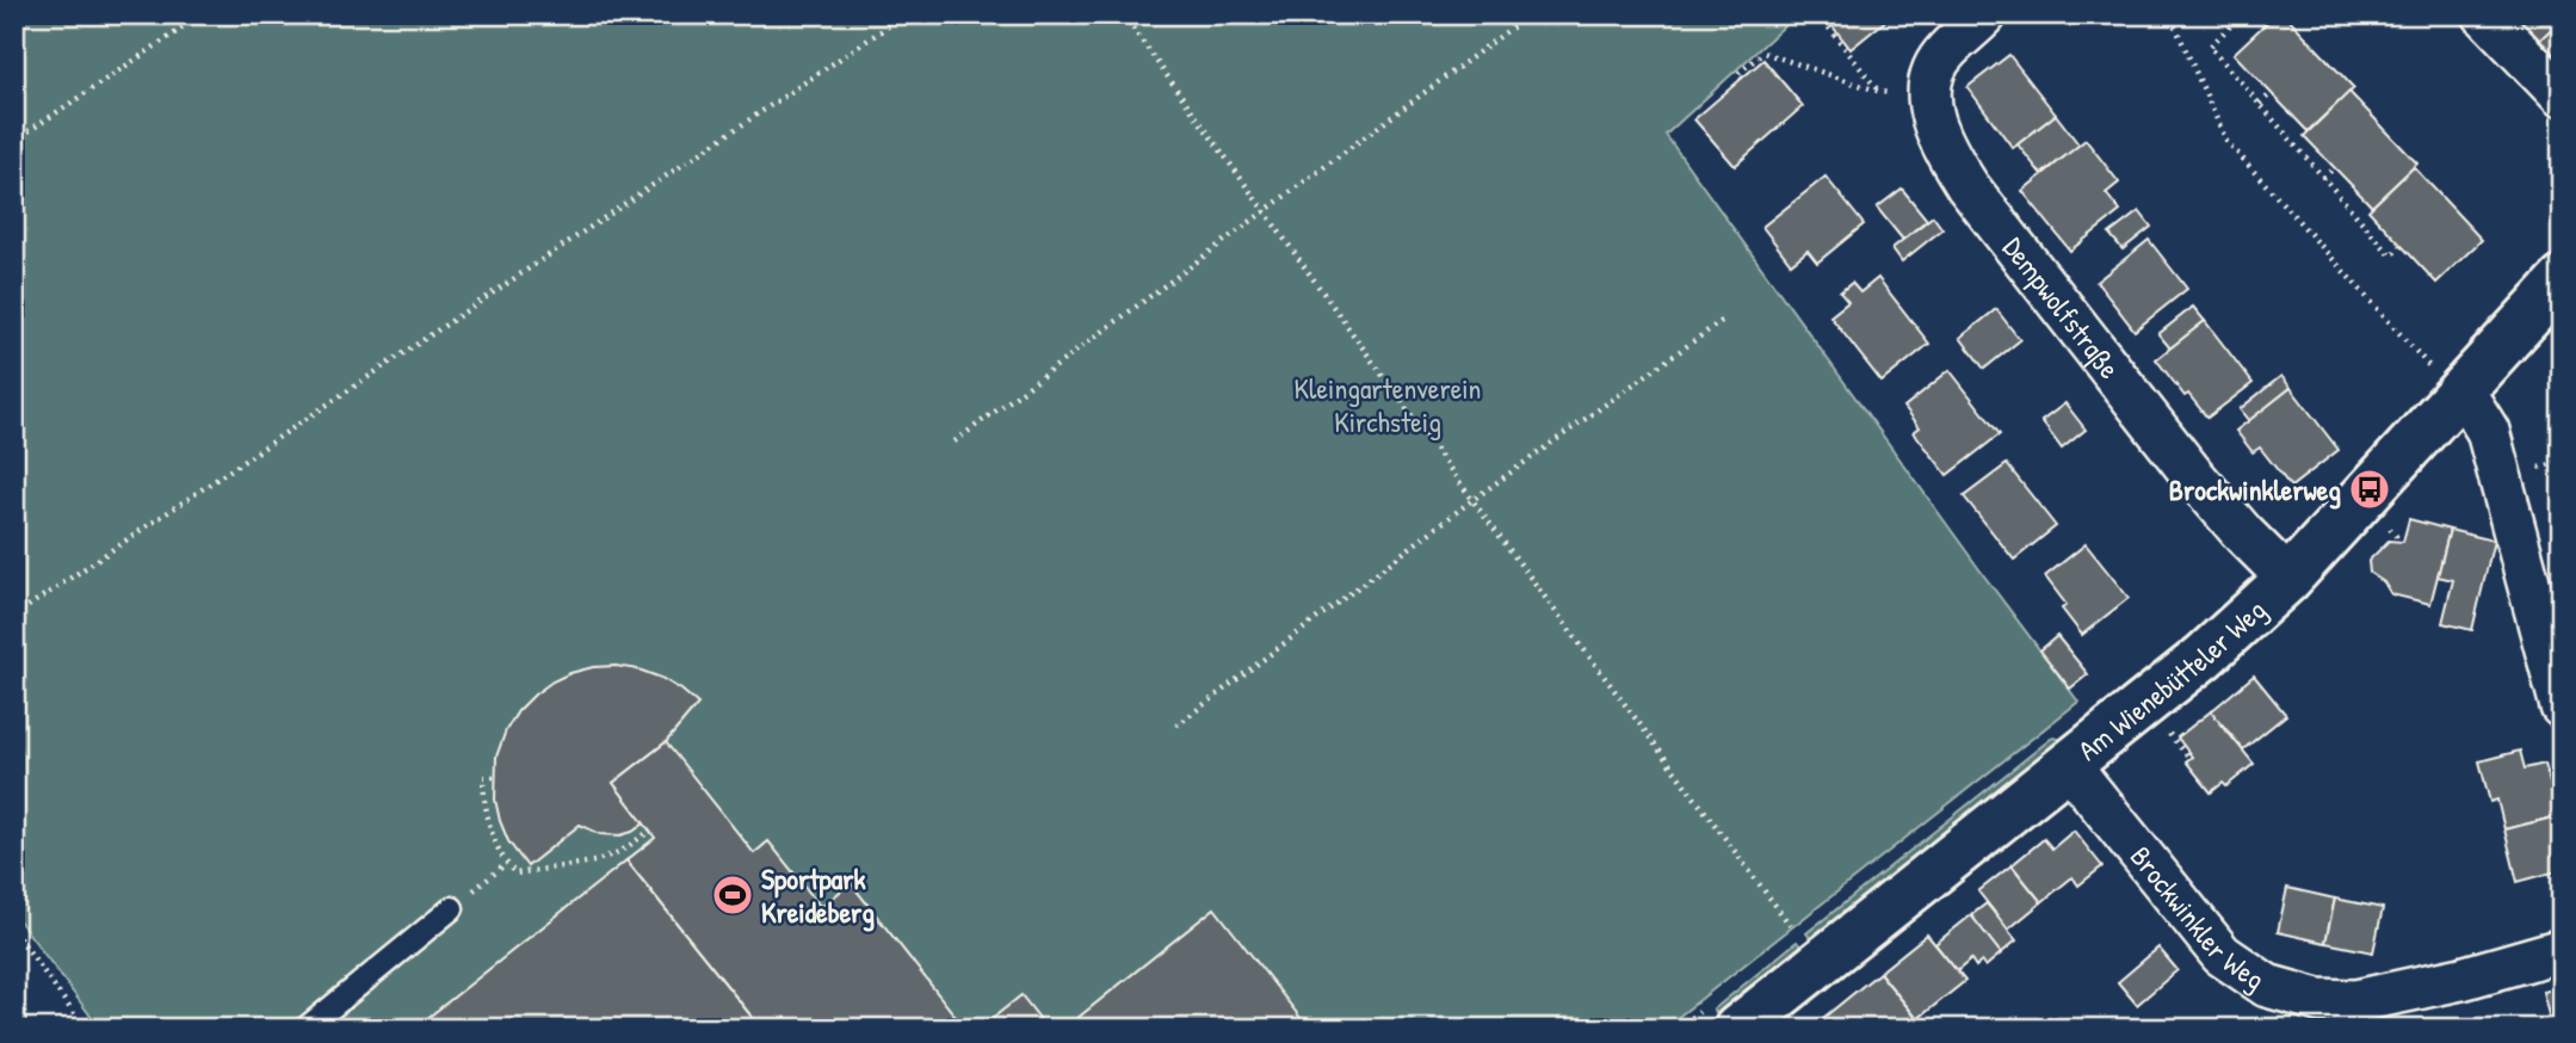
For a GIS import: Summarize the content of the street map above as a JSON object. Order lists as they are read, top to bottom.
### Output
{
  "streets": {
    "street": ["Dempwolfstraße", "Am Wienebütteler Weg", "Brockwinkler Weg"]
  },
  "crossings": [
    ["Dempwolfstraße", "Am Wienebütteler Weg"],
    ["Am Wienebütteler Weg", "Brockwinkler Weg"]
  ],
  "parks": ["Kleingartenverein Kirchsteig"],
  "places": {
    "bus stop": ["Brockwinklerweg"],
    "sports": ["Sportpark Kreideberg"]
  }
}
